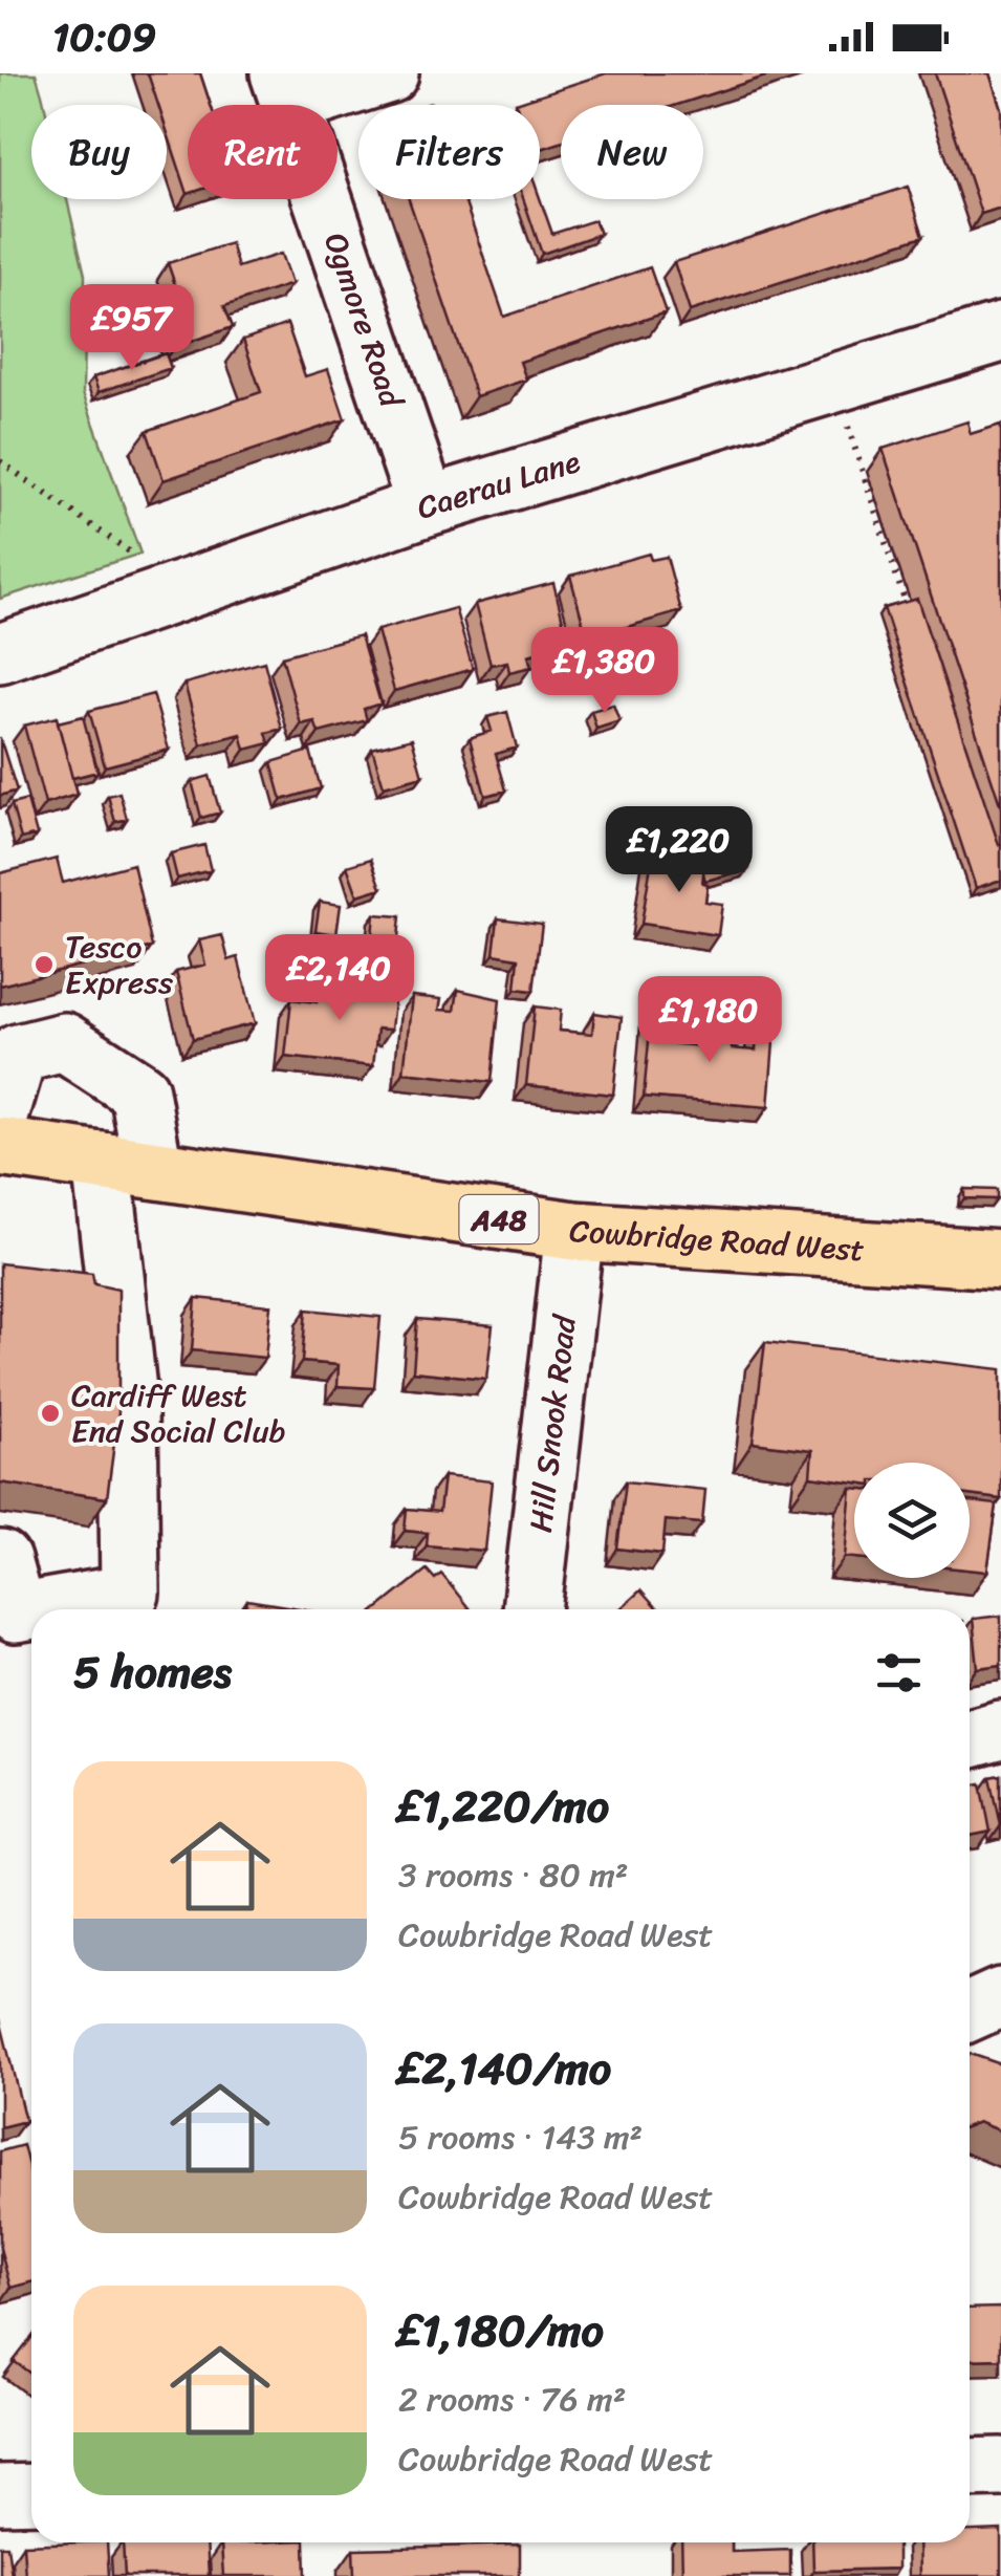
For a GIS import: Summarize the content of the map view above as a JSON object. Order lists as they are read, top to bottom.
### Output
{
  "streets": {
    "highway": ["A48", "Cowbridge Road West"],
    "street": ["Ogmore Road", "Caerau Lane", "Hill Snook Road"]
  },
  "crossings": [
    ["Ogmore Road", "Caerau Lane"],
    ["Cowbridge Road West", "Hill Snook Road"]
  ],
  "places": ["Tesco Express", "Cardiff West End Social Club"],
  "page": {
    "status": "10:09",
    "chip": [
      "Buy",
      "Rent",
      "Filters",
      "New"
    ],
    "price": [
      "£957",
      "£1,380",
      "£1,220",
      "£2,140",
      "£1,180"
    ],
    "heading": "5 homes",
    "list": [
      {
        "name": "£1,220/mo",
        "note": "3 rooms · 80 m² · Cowbridge Road West"
      },
      {
        "name": "£2,140/mo",
        "note": "5 rooms · 143 m² · Cowbridge Road West"
      },
      {
        "name": "£1,180/mo",
        "note": "2 rooms · 76 m² · Cowbridge Road West"
      }
    ]
  }
}
